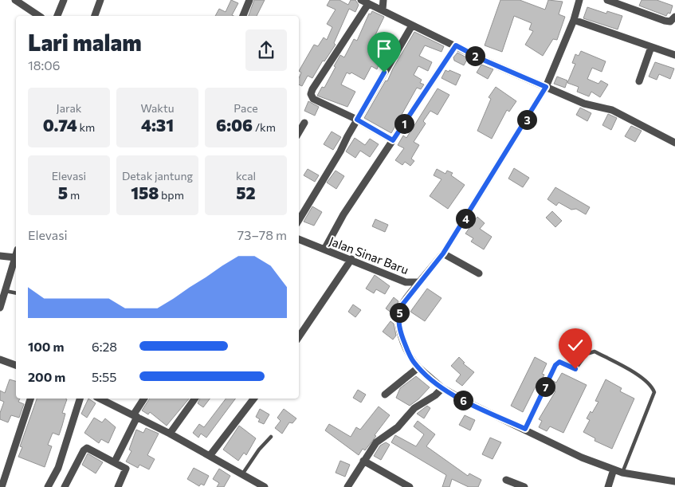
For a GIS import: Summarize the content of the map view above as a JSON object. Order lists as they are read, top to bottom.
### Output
{
  "streets": {
    "street": ["Jalan Sinar Baru"]
  },
  "page": {
    "heading": ["Lari malam", "18:06"],
    "pins": [
      "2",
      "3",
      "1",
      "4",
      "5",
      "7",
      "6"
    ],
    "stats": [
      ["Jarak", "0.74 km"],
      ["Waktu", "4:31"],
      ["Pace", "6:06 /km"],
      ["Elevasi", "5 m"],
      ["Detak jantung", "158 bpm"],
      ["kcal", "52"]
    ],
    "chart": ["Elevasi", "73–78 m"],
    "list": [
      {
        "name": "100 m",
        "note": "6:28"
      },
      {
        "name": "200 m",
        "note": "5:55"
      }
    ]
  }
}
